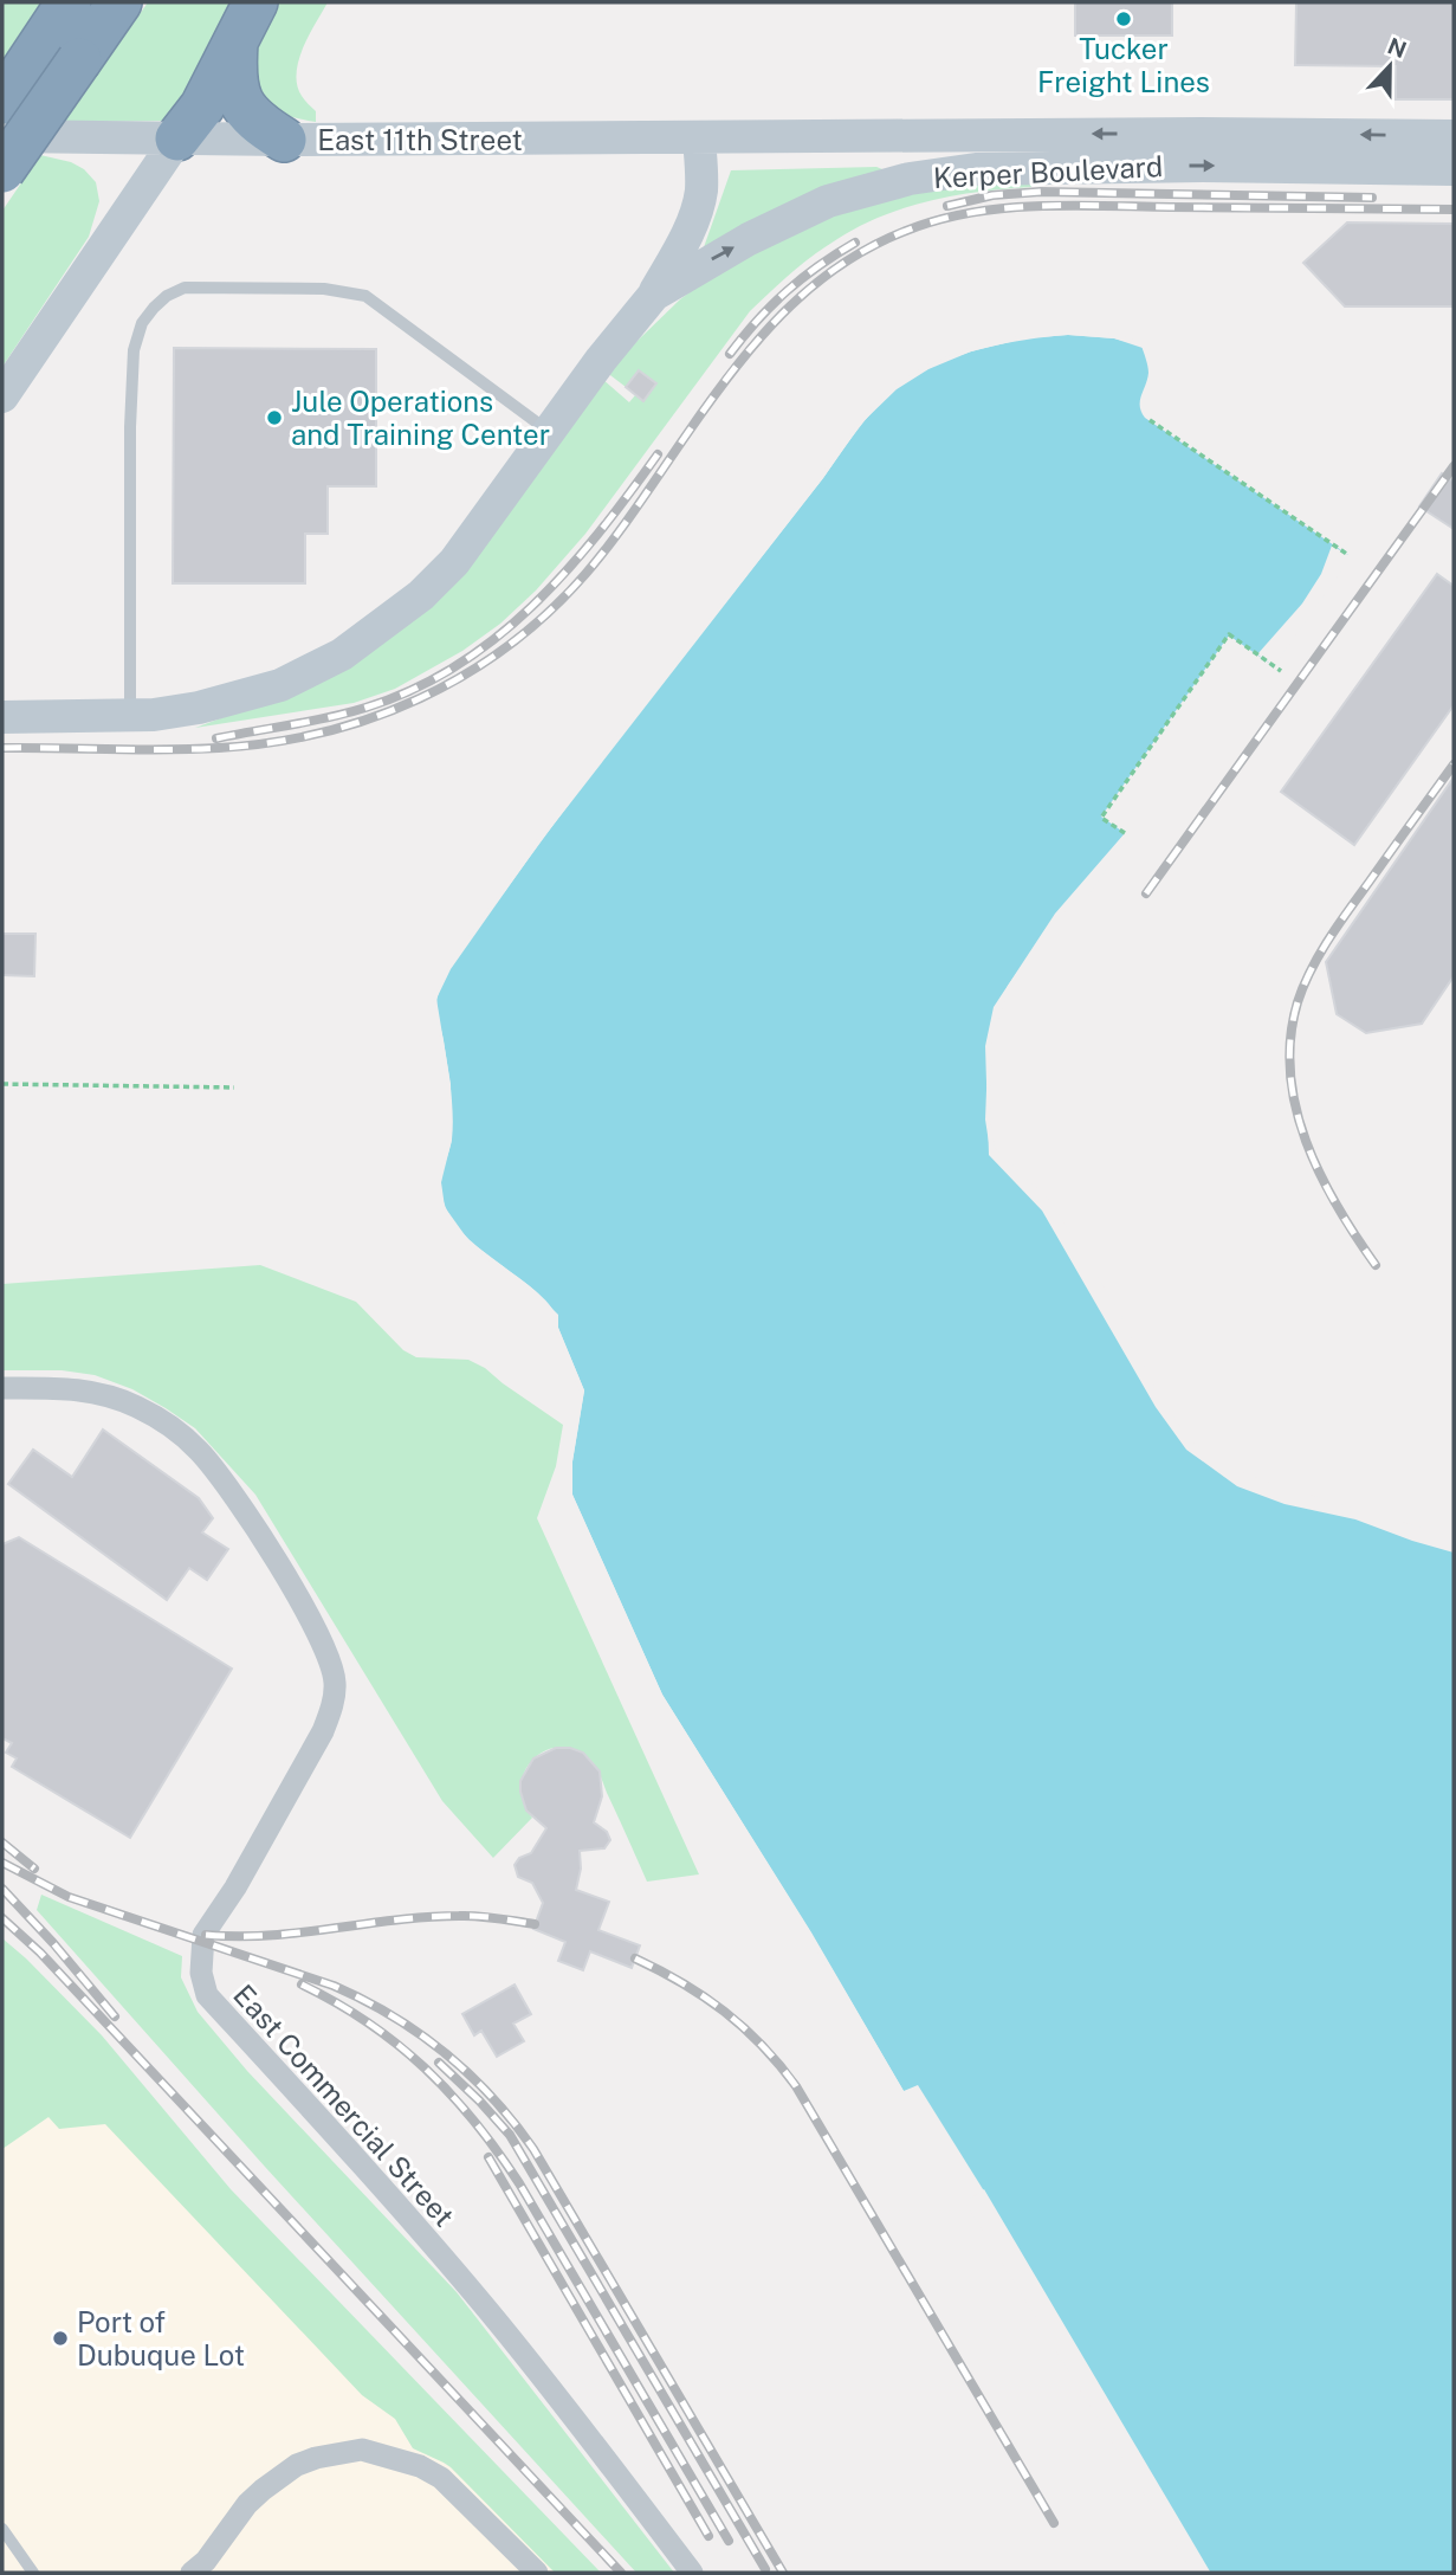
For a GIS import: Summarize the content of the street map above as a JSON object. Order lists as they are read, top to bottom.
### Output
{
  "streets": {
    "main road": ["East 11th Street", "Kerper Boulevard"],
    "street": ["East Commercial Street"]
  },
  "crossings": [
    ["East 11th Street", "Kerper Boulevard"]
  ],
  "places": ["Tucker Freight Lines", "Jule Operations and Training Center", "Port of Dubuque Lot"],
  "north": "top"
}
